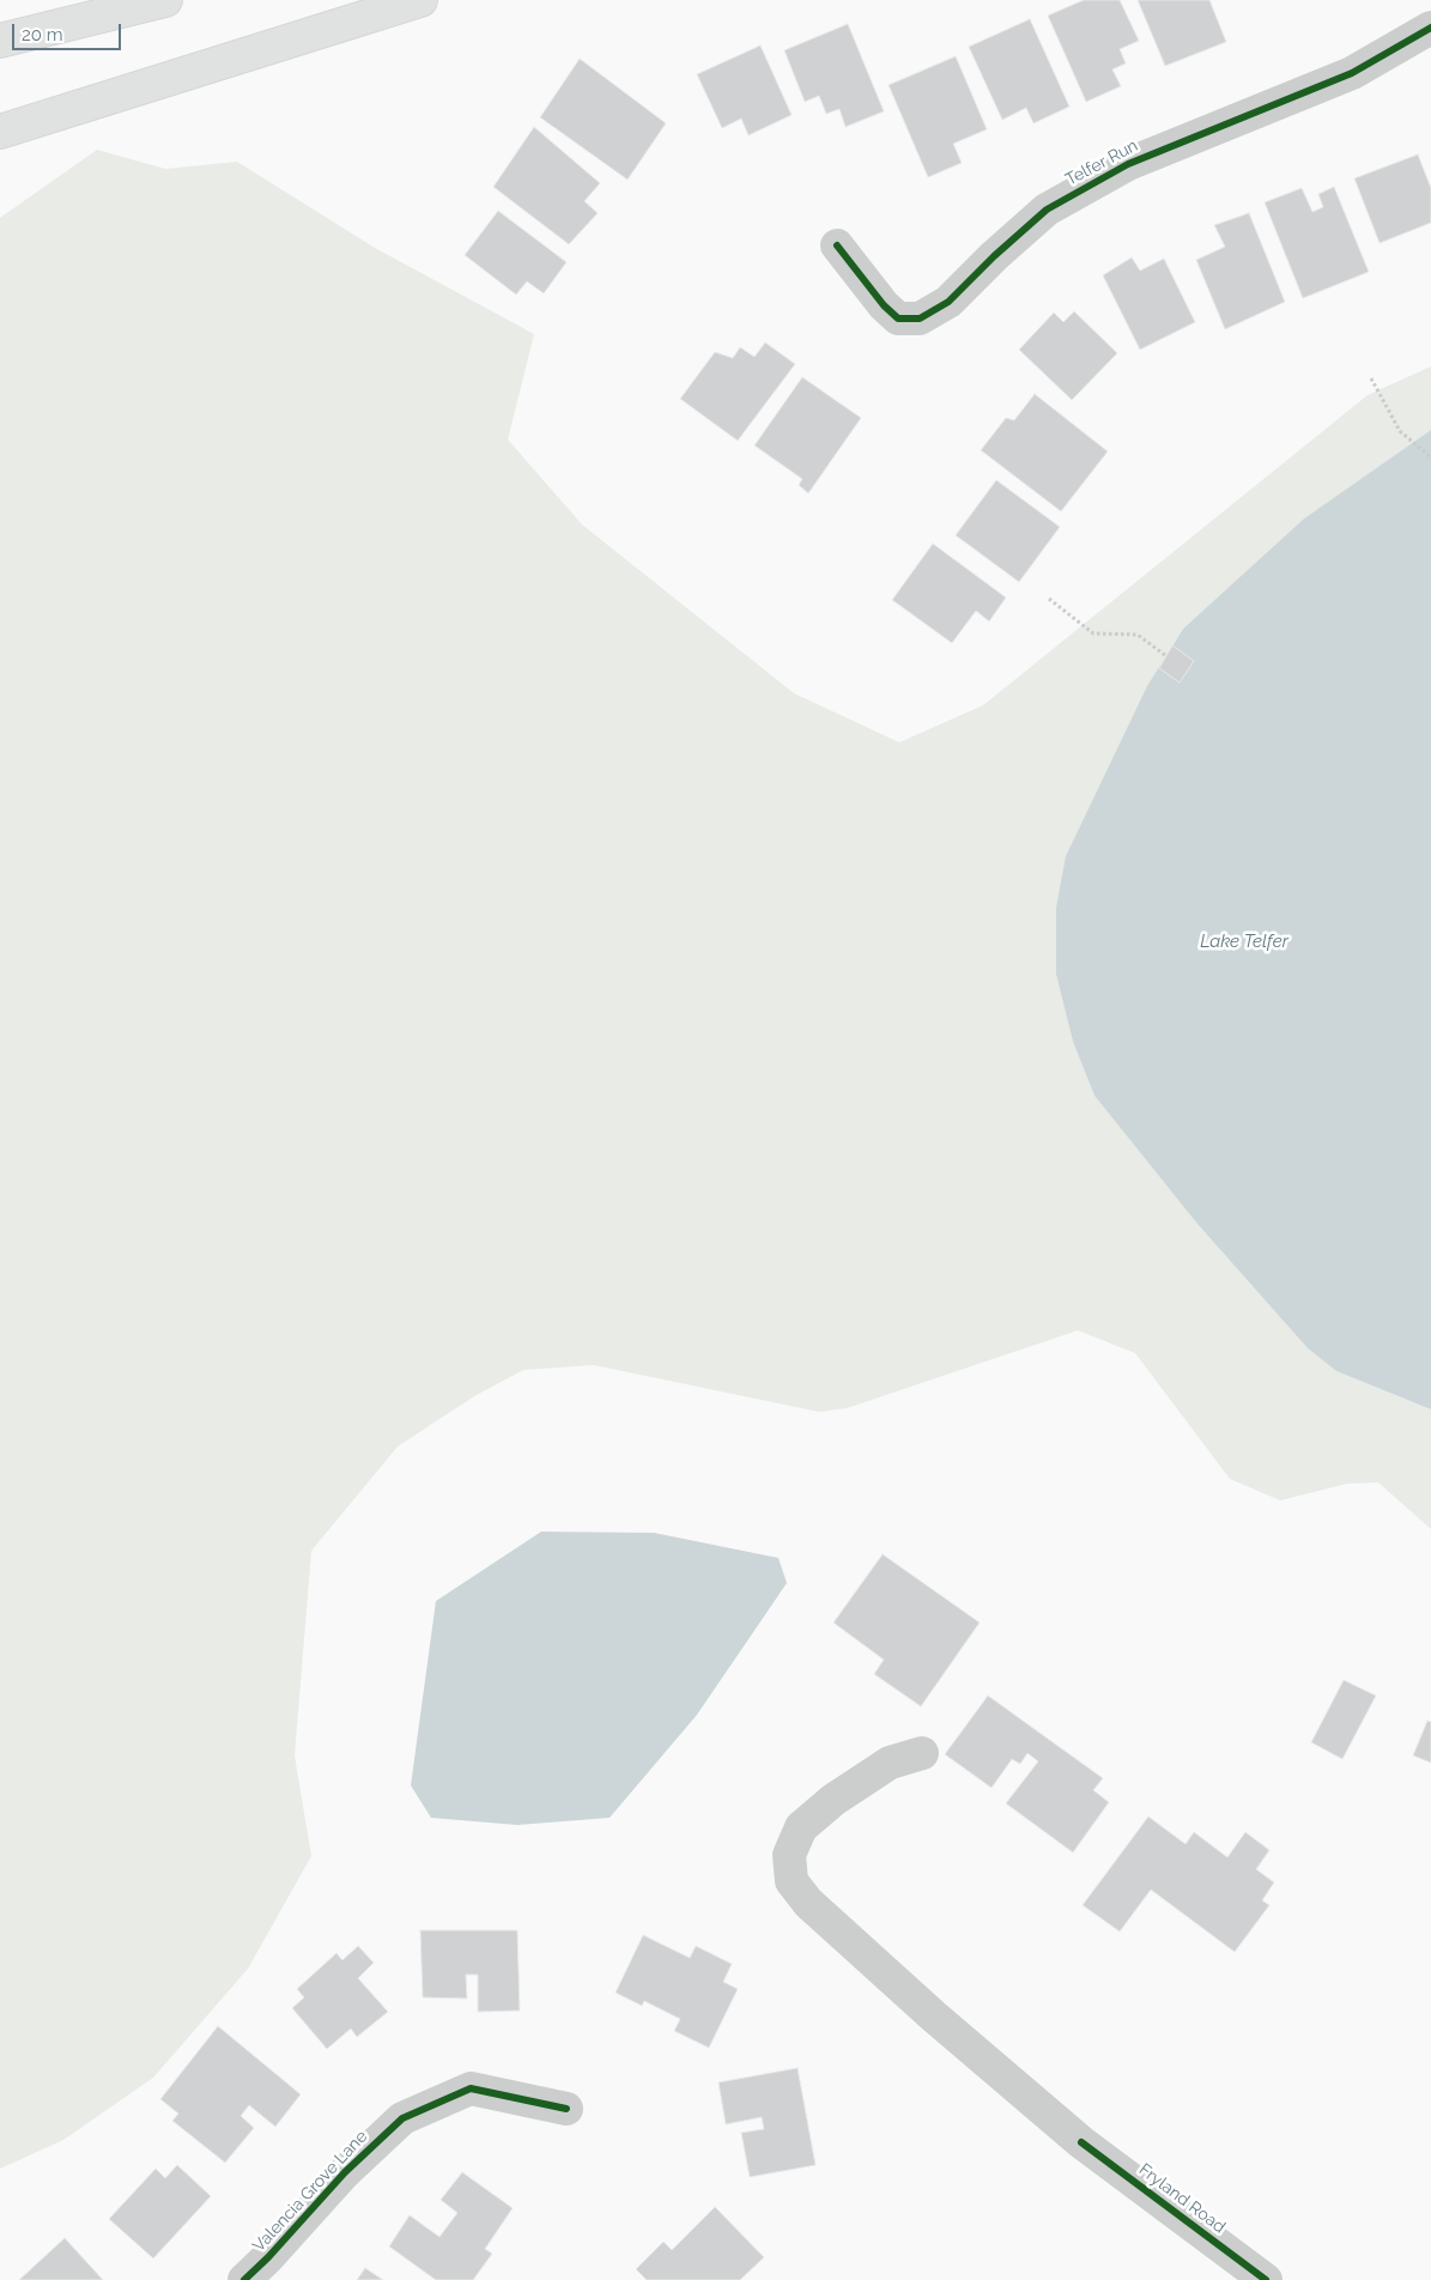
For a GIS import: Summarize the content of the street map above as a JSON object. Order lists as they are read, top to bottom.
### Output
{
  "streets": {
    "street": ["Telfer Run", "Valencia Grove Lane", "Fryland Road"]
  },
  "water": ["Lake Telfer"],
  "scale_bar": "20 m"
}
